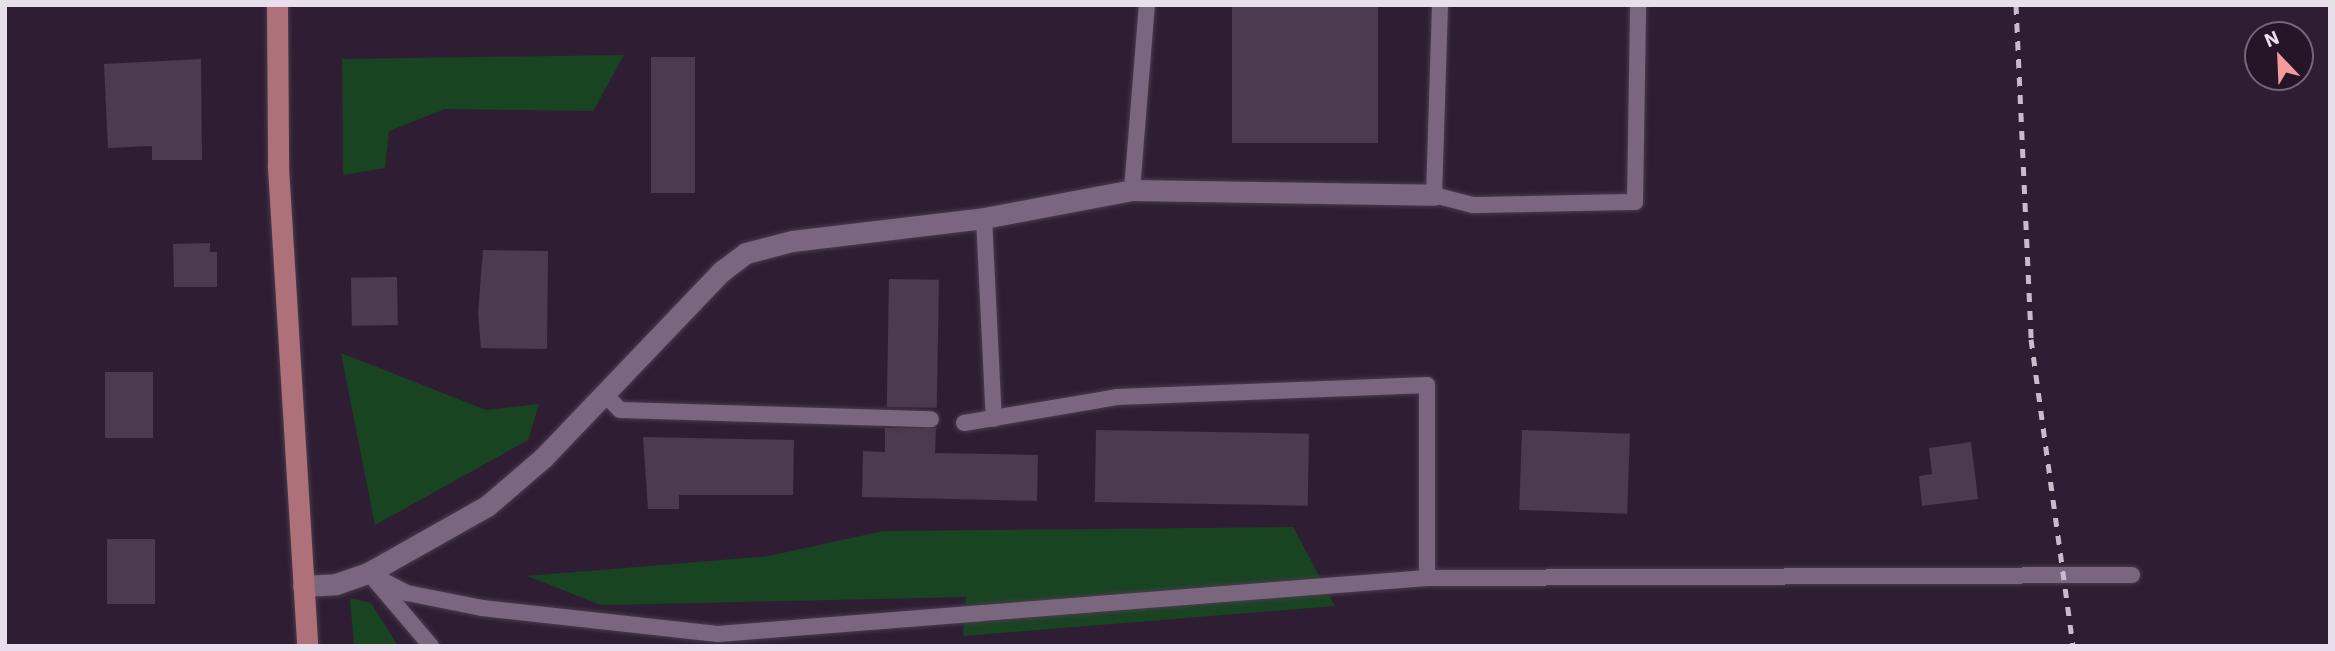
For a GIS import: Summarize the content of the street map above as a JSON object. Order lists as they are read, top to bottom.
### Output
{
  "north": "top left"
}
